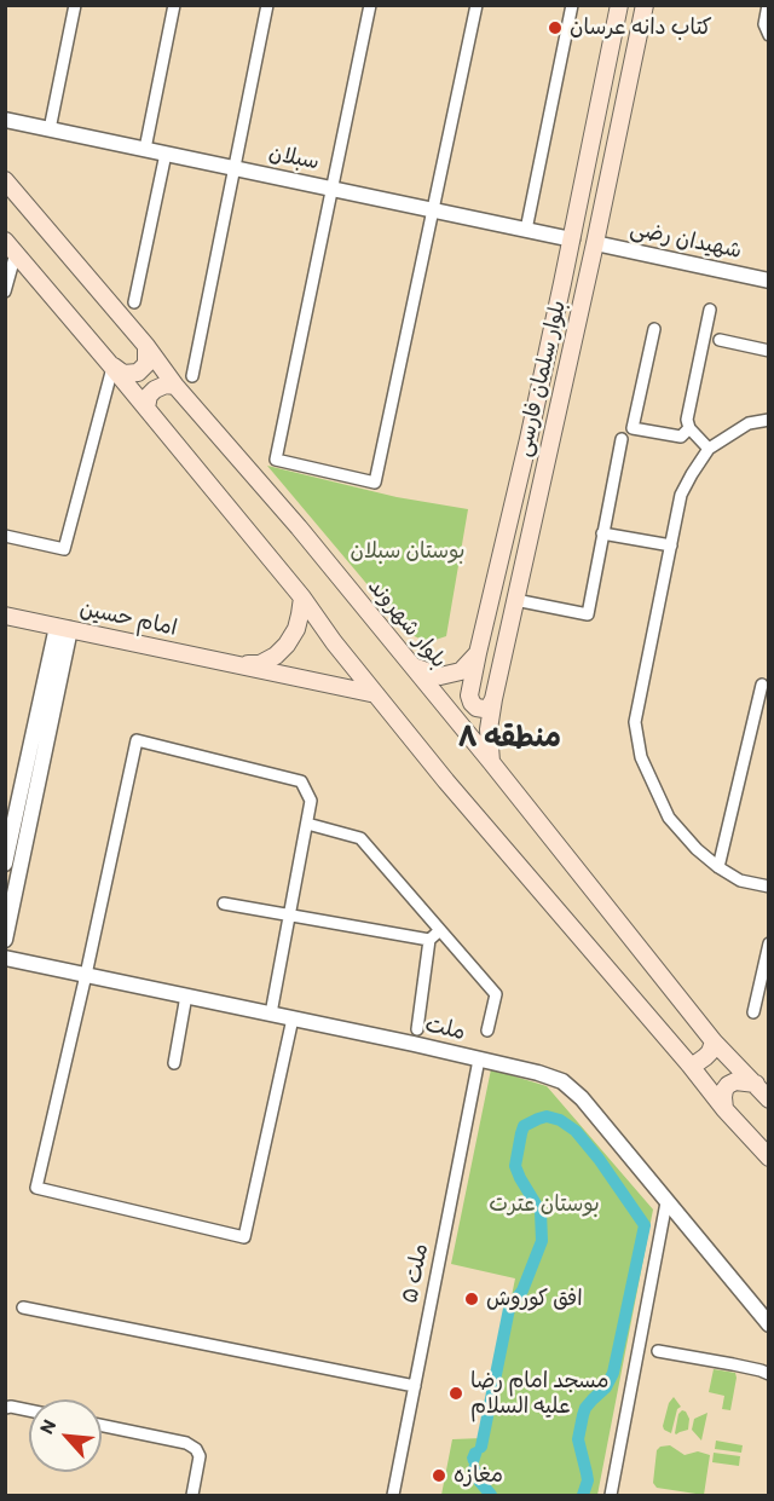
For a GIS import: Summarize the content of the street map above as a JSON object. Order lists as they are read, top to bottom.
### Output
{
  "streets": {
    "main road": ["بلوار سلمان فارسی", "امام حسین", "بلوار شهروند"],
    "street": [
      "سبلان",
      "شهیدان رضی",
      "ملت",
      "ملت ۵"
    ]
  },
  "crossings": [
    ["سبلان", "بلوار سلمان فارسی"],
    ["شهیدان رضی", "بلوار سلمان فارسی"],
    ["بلوار سلمان فارسی", "بلوار شهروند"],
    ["ملت", "ملت ۵"]
  ],
  "districts": ["منطقه ۸"],
  "parks": ["بوستان سبلان", "بوستان عترت"],
  "places": [
    "کتاب دانه عرسان",
    "افق کوروش",
    "مسجد امام رضا علیه السلام",
    "مغازه"
  ],
  "north": "top left"
}
